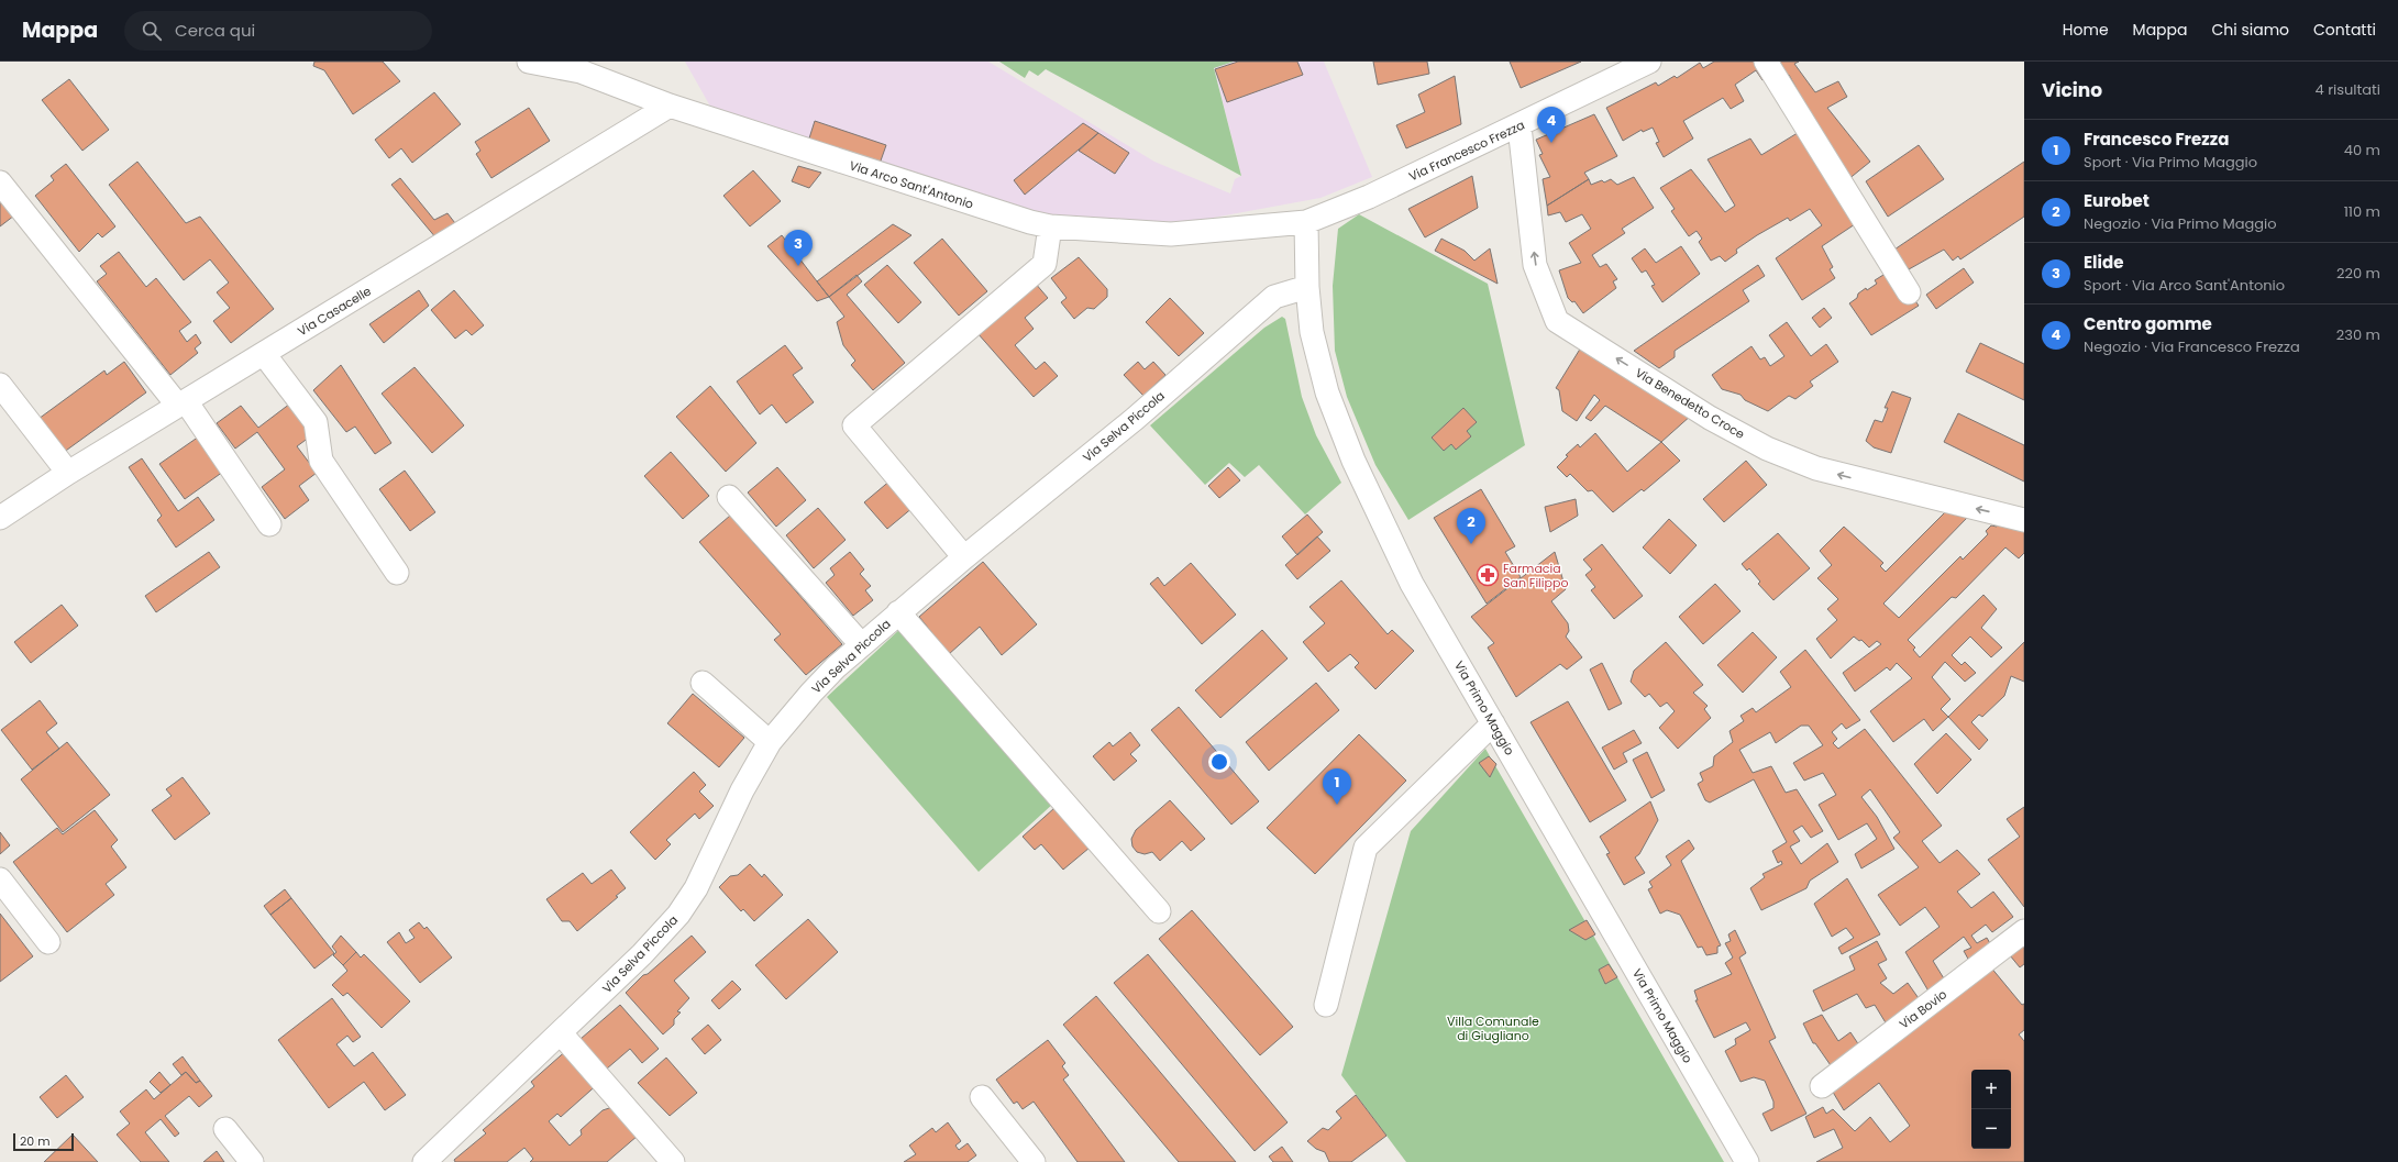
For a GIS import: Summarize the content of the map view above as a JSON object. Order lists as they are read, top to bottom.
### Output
{
  "streets": {
    "street": [
      "Via Francesco Frezza",
      "Via Arco Sant'Antonio",
      "Via Casacelle",
      "Via Benedetto Croce",
      "Via Selva Piccola",
      "Via Primo Maggio",
      "Via Bovio"
    ]
  },
  "crossings": [
    ["Via Francesco Frezza", "Via Arco Sant'Antonio"],
    ["Via Francesco Frezza", "Via Benedetto Croce"],
    ["Via Francesco Frezza", "Via Primo Maggio"],
    ["Via Arco Sant'Antonio", "Via Casacelle"],
    ["Via Arco Sant'Antonio", "Via Primo Maggio"],
    ["Via Selva Piccola", "Via Primo Maggio"]
  ],
  "one_way": ["Via Benedetto Croce"],
  "parks": ["Villa Comunale di Giugliano"],
  "places": {
    "pharmacy": ["Farmacia San Filippo"]
  },
  "scale_bar": "20 m",
  "page": {
    "header": "Mappa",
    "search": "Cerca qui",
    "nav": [
      "Home",
      "Mappa",
      "Chi siamo",
      "Contatti"
    ],
    "heading": ["Vicino", "4 risultati"],
    "pins": [
      "4",
      "3",
      "2",
      "1"
    ],
    "list": [
      {
        "mark": "1",
        "name": "Francesco Frezza",
        "note": "Sport · Via Primo Maggio",
        "value": "40 m"
      },
      {
        "mark": "2",
        "name": "Eurobet",
        "note": "Negozio · Via Primo Maggio",
        "value": "110 m"
      },
      {
        "mark": "3",
        "name": "Elide",
        "note": "Sport · Via Arco Sant'Antonio",
        "value": "220 m"
      },
      {
        "mark": "4",
        "name": "Centro gomme",
        "note": "Negozio · Via Francesco Frezza",
        "value": "230 m"
      }
    ],
    "map_buttons": ["+", "−"],
    "scale": "20 m"
  }
}
